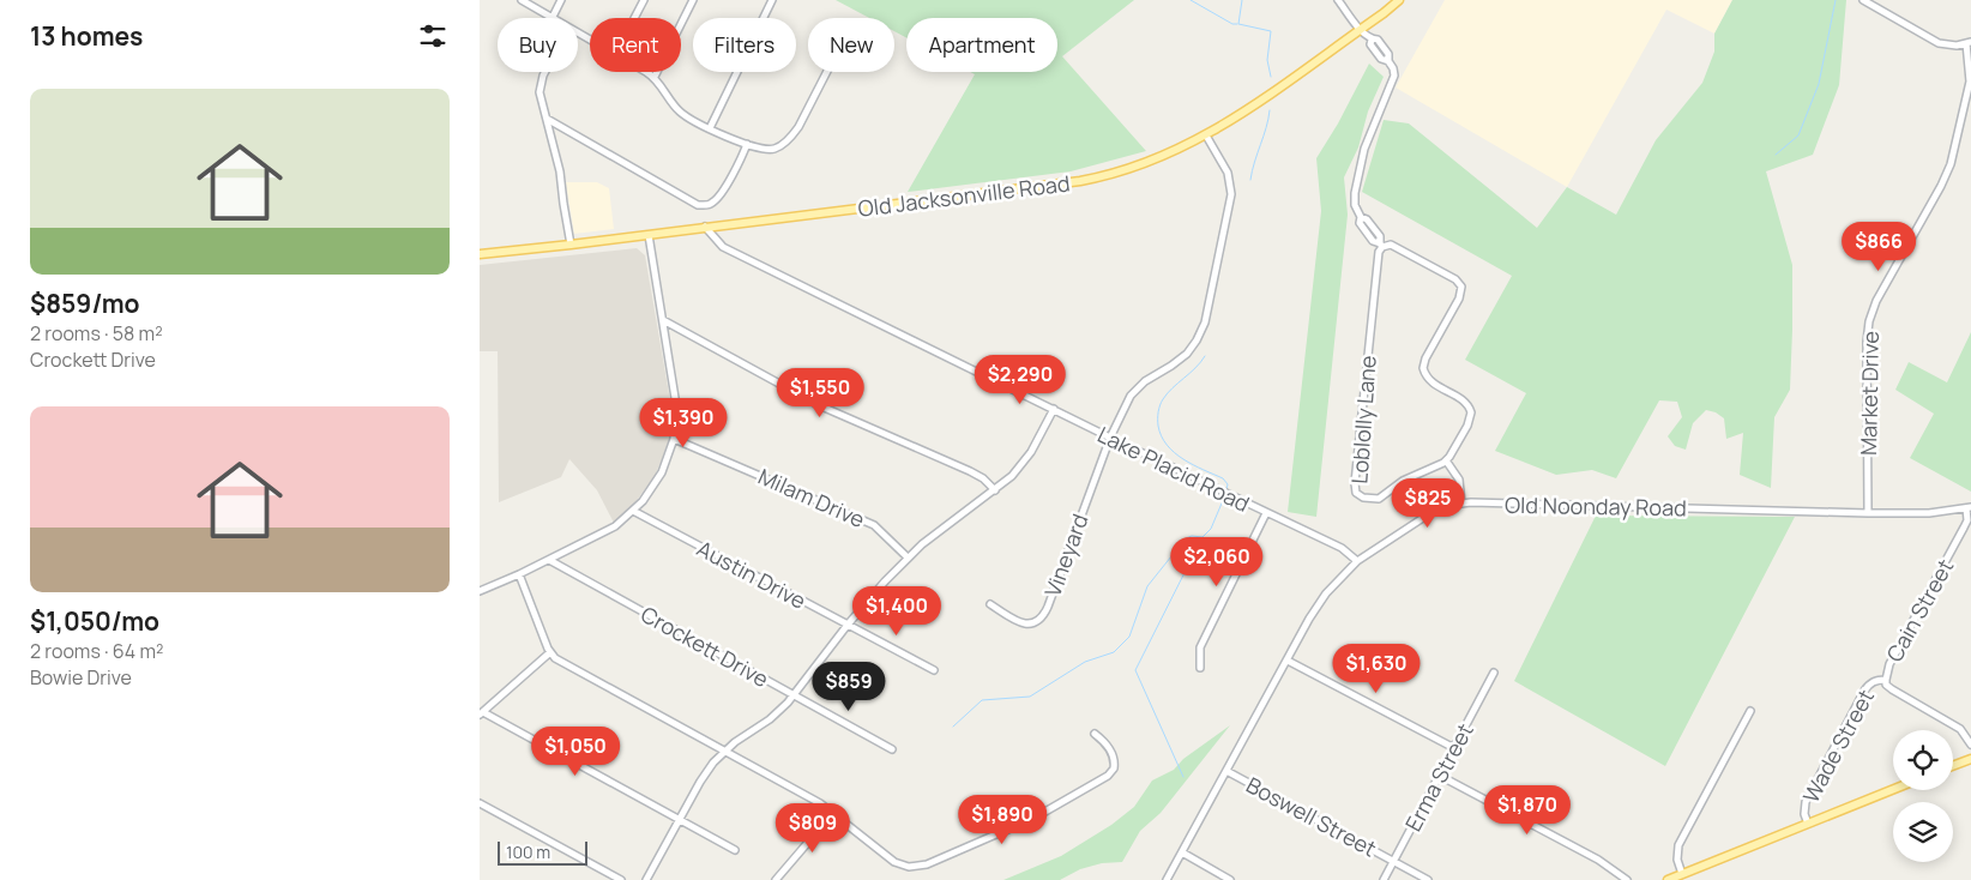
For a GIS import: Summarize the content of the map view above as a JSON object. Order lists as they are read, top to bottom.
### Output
{
  "streets": {
    "main road": ["Old Jacksonville Road"],
    "street": [
      "Market Drive",
      "Loblolly Lane",
      "Lake Placid Road",
      "Milam Drive",
      "Old Noonday Road",
      "Vineyard",
      "Austin Drive",
      "Cain Street",
      "Crockett Drive",
      "Wade Street",
      "Erma Street",
      "Boswell Street"
    ]
  },
  "crossings": [
    ["Old Jacksonville Road", "Lake Placid Road"],
    ["Market Drive", "Old Noonday Road"],
    ["Lake Placid Road", "Old Noonday Road"],
    ["Lake Placid Road", "Vineyard"],
    ["Old Noonday Road", "Cain Street"],
    ["Old Noonday Road", "Boswell Street"],
    ["Cain Street", "Wade Street"],
    ["Erma Street", "Boswell Street"]
  ],
  "scale_bar": "100 m",
  "page": {
    "heading": "13 homes",
    "chip": [
      "Buy",
      "Rent",
      "Filters",
      "New",
      "Apartment"
    ],
    "list": [
      {
        "name": "$859/mo",
        "note": "2 rooms · 58 m² · Crockett Drive"
      },
      {
        "name": "$1,050/mo",
        "note": "2 rooms · 64 m² · Bowie Drive"
      }
    ],
    "price": [
      "$866",
      "$2,290",
      "$1,550",
      "$1,390",
      "$825",
      "$2,060",
      "$1,400",
      "$1,630",
      "$859",
      "$1,050",
      "$1,870",
      "$1,890",
      "$809"
    ],
    "scale": "100 m"
  }
}
